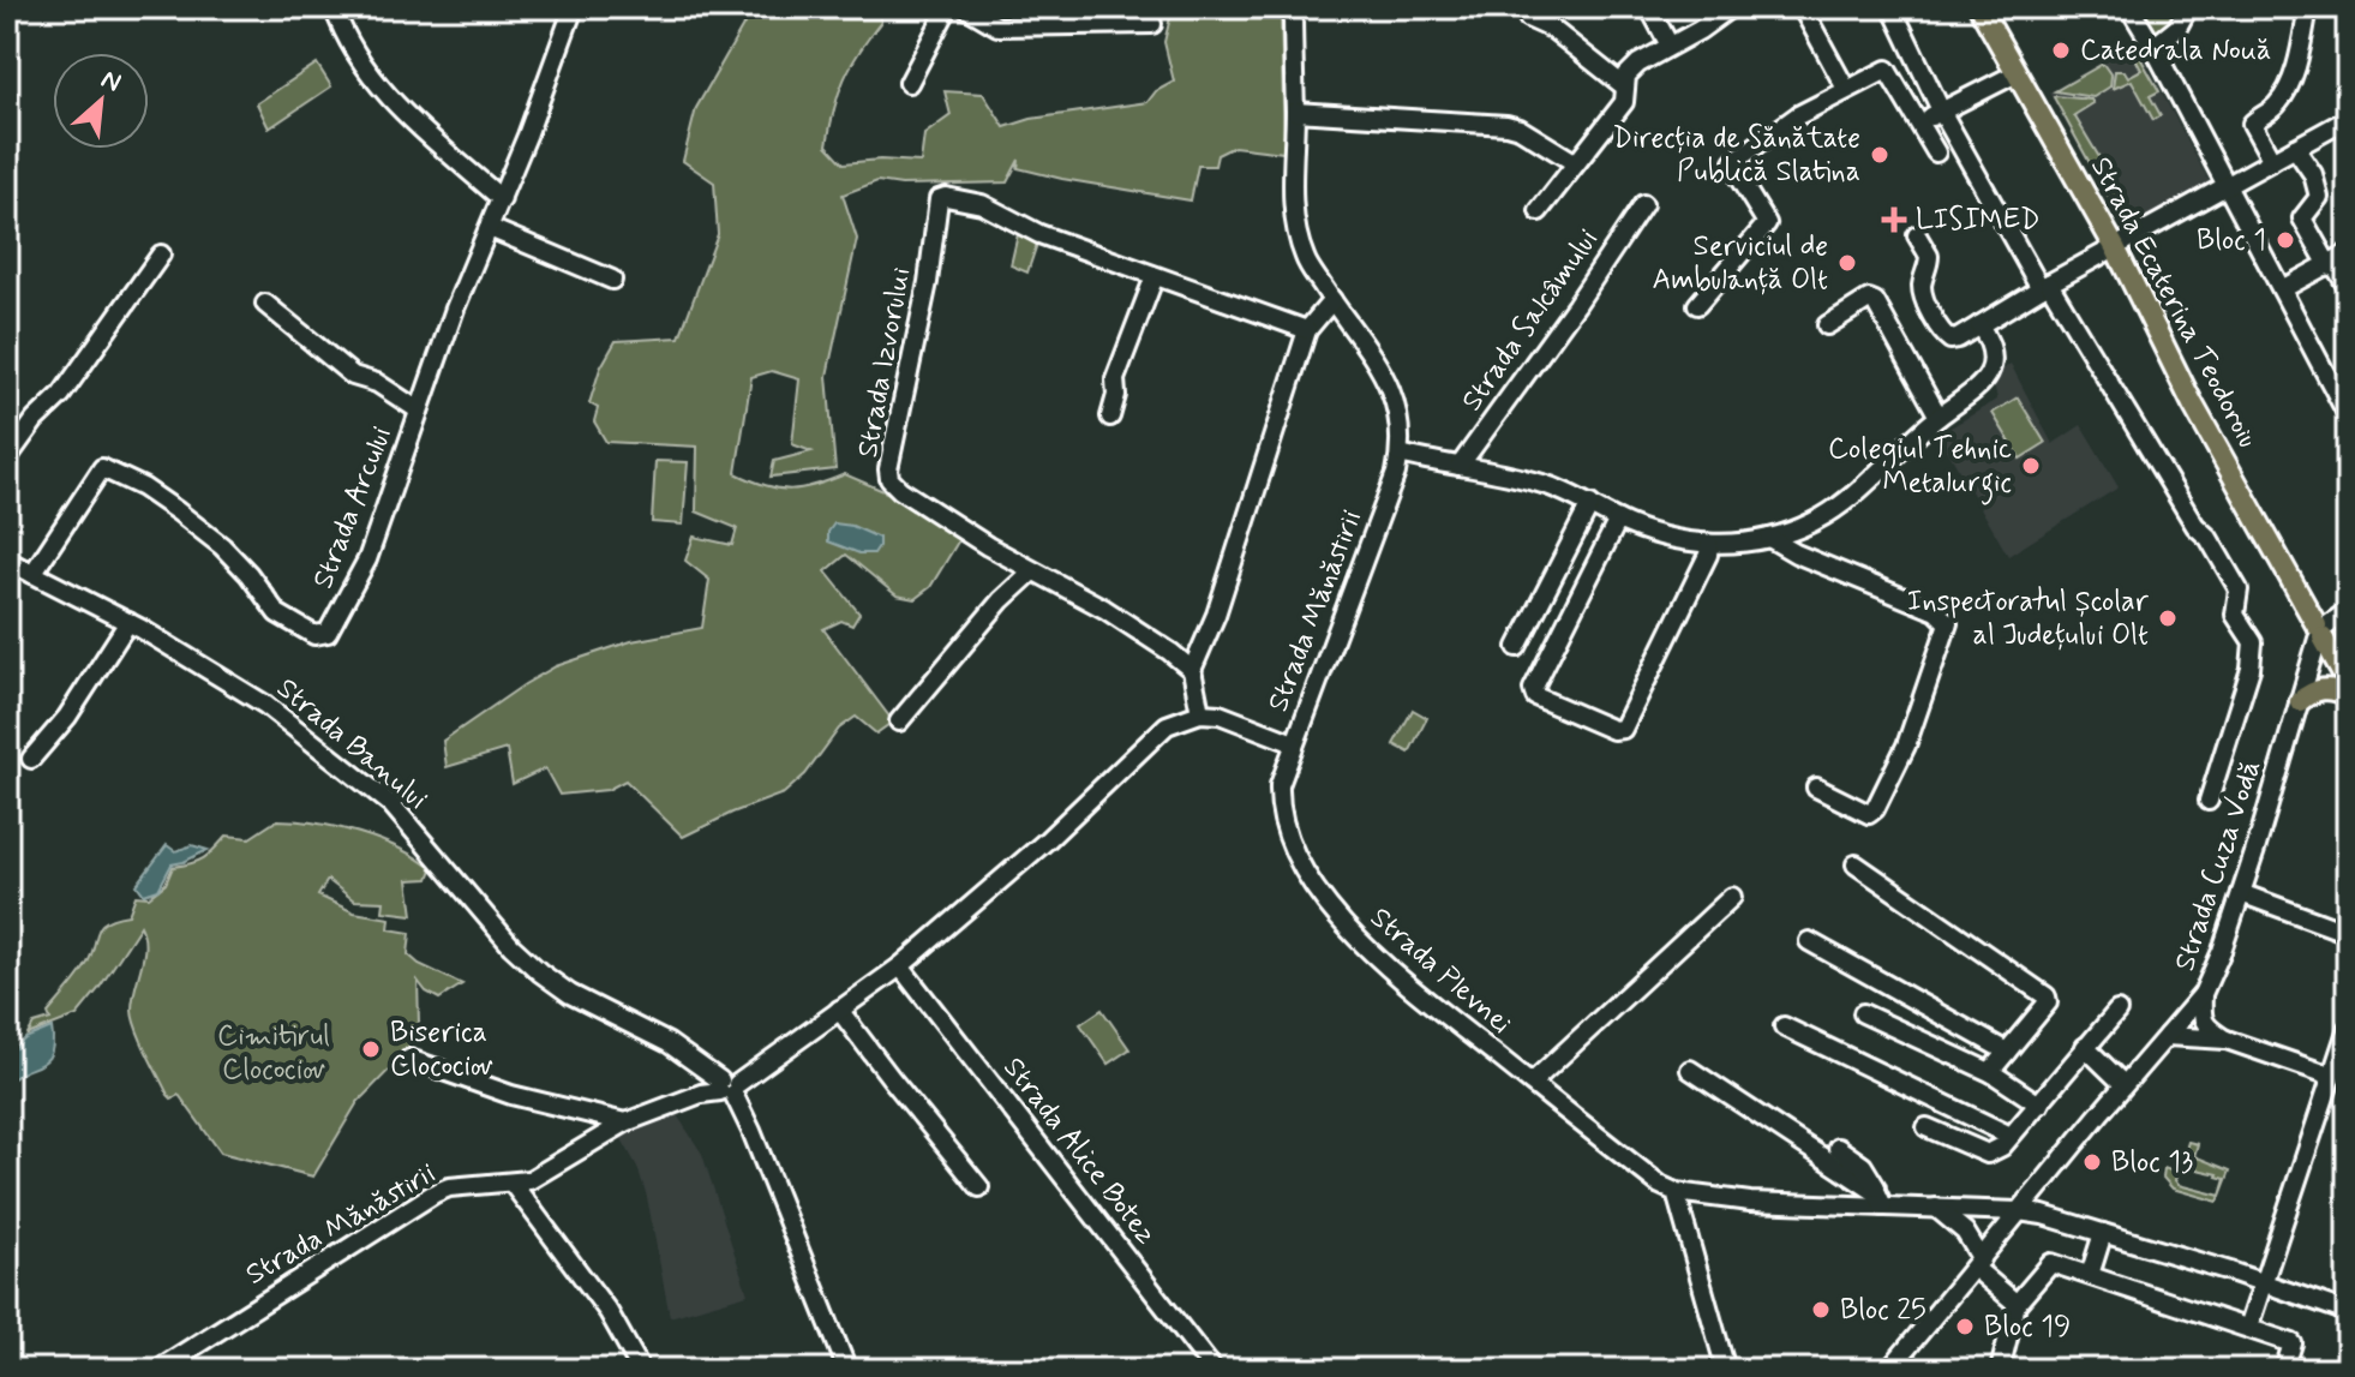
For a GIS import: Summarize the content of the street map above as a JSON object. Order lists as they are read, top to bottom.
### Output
{
  "streets": {
    "main road": ["Strada Ecaterina Teodoroiu"],
    "street": [
      "Strada Salcâmului",
      "Strada Izvorului",
      "Strada Arcului",
      "Strada Mănăstirii",
      "Strada Banului",
      "Strada Cuza Vodă",
      "Strada Plevnei",
      "Strada Alice Botez"
    ]
  },
  "crossings": [
    ["Strada Ecaterina Teodoroiu", "Strada Cuza Vodă"],
    ["Strada Arcului", "Strada Banului"],
    ["Strada Mănăstirii", "Strada Banului"],
    ["Strada Mănăstirii", "Strada Plevnei"],
    ["Strada Mănăstirii", "Strada Alice Botez"]
  ],
  "parks": ["Cimitirul Clocociov"],
  "places": {
    "other": [
      "Catedrala Nouă",
      "Direcția de Sănătate Publică Slatina",
      "Bloc 1",
      "Serviciul de Ambulanță Olt",
      "Colegiul Tehnic Metalurgic",
      "Inspectoratul Școlar al Județului Olt",
      "Biserica Clocociov",
      "Bloc 13",
      "Bloc 25",
      "Bloc 19"
    ],
    "health": ["LISIMED"]
  },
  "north": "top right"
}
